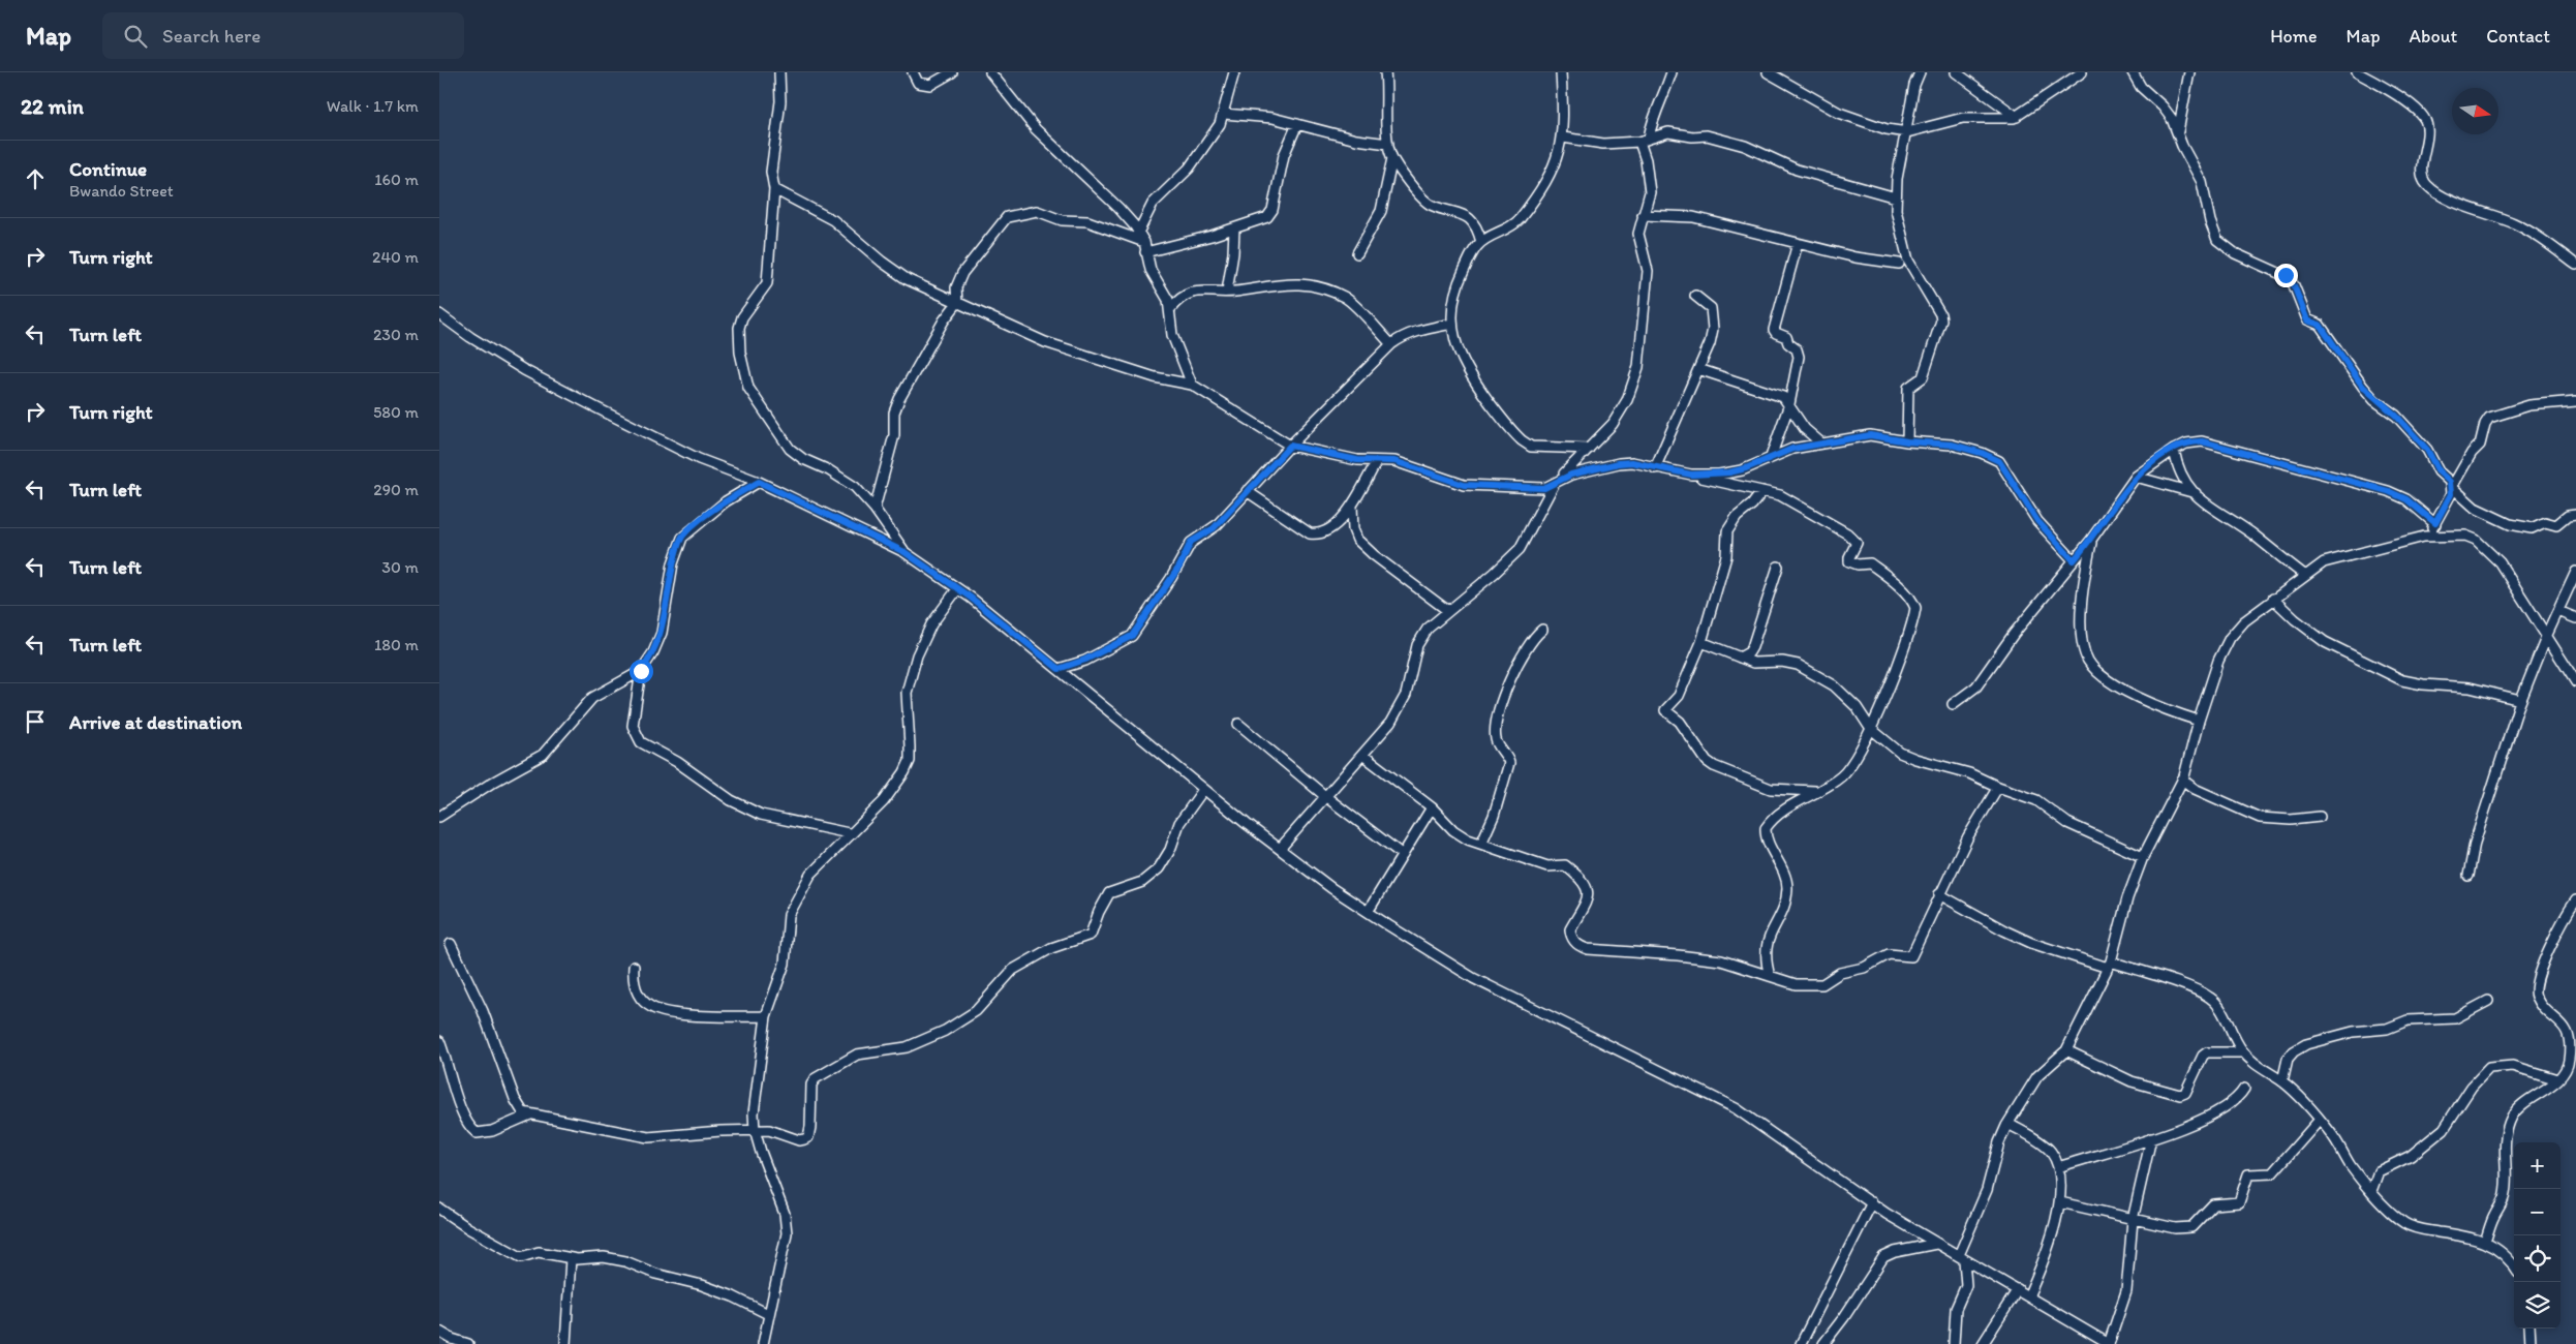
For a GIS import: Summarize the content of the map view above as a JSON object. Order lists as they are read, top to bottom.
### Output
{
  "north": "right",
  "page": {
    "header": "Map",
    "search": "Search here",
    "nav": [
      "Home",
      "Map",
      "About",
      "Contact"
    ],
    "heading": ["22 min", "Walk · 1.7 km"],
    "list": [
      ["Continue", "Bwando Street", "160 m"],
      ["Turn right", "240 m"],
      ["Turn left", "230 m"],
      ["Turn right", "580 m"],
      ["Turn left", "290 m"],
      ["Turn left", "30 m"],
      ["Turn left", "180 m"],
      "Arrive at destination"
    ],
    "map_buttons": ["+", "−"]
  }
}
